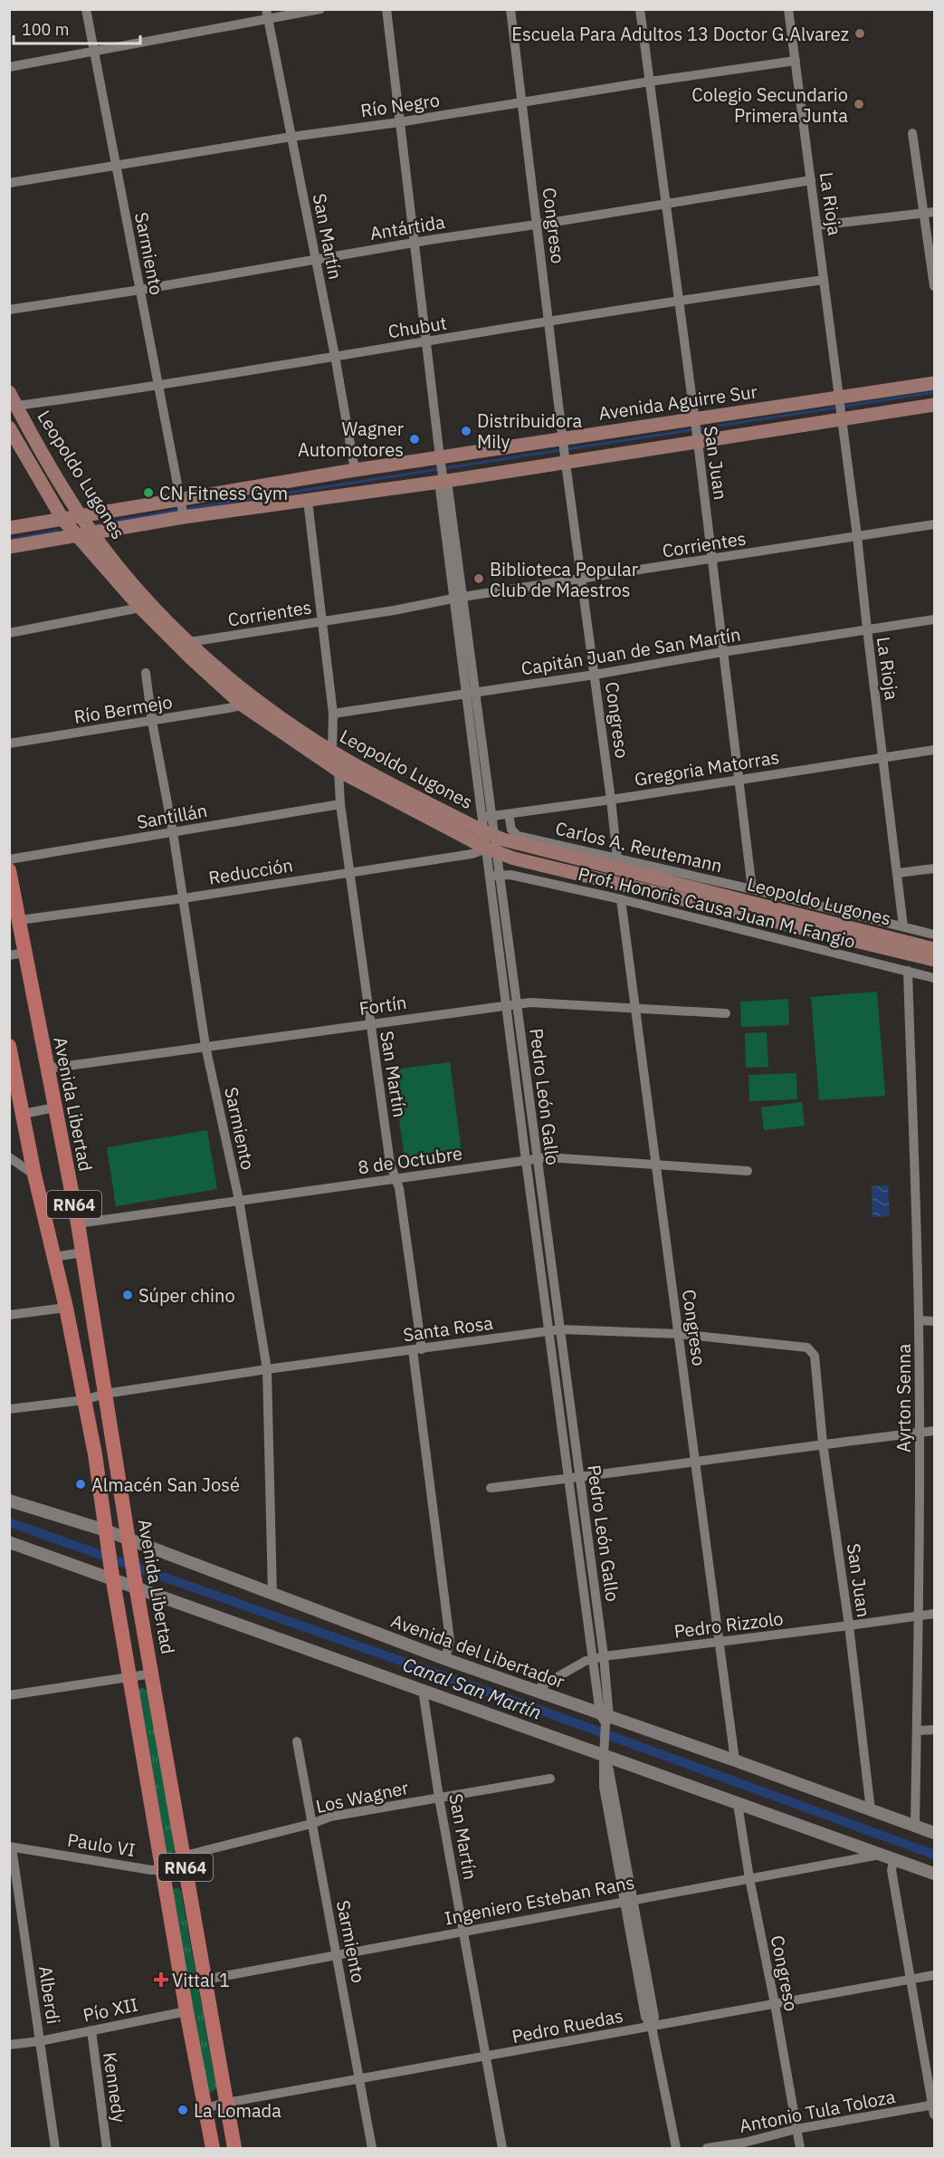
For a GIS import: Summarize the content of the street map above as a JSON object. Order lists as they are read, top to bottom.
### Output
{
  "streets": {
    "main road": [
      "Avenida Aguirre Sur",
      "Leopoldo Lugones",
      "Avenida Libertad",
      "RN64"
    ],
    "street": [
      "Río Negro",
      "La Rioja",
      "Congreso",
      "Antártida",
      "San Martín",
      "Sarmiento",
      "Chubut",
      "San Juan",
      "Corrientes",
      "Capitán Juan de San Martín",
      "Río Bermejo",
      "Gregoria Matorras",
      "Santillán",
      "Carlos A. Reutemann",
      "Reducción",
      "Prof. Honoris Causa Juan M. Fangio",
      "Fortín",
      "Pedro León Gallo",
      "8 de Octubre",
      "Santa Rosa",
      "Ayrton Senna",
      "Pedro Rizzolo",
      "Avenida del Libertador",
      "Los Wagner",
      "Paulo VI",
      "Ingeniero Esteban Rans",
      "Alberdi",
      "Pío XII",
      "Pedro Ruedas",
      "Kennedy",
      "Antonio Tula Toloza"
    ]
  },
  "crossings": [
    ["Río Negro", "La Rioja"],
    ["Río Negro", "Congreso"],
    ["Río Negro", "San Martín"],
    ["Río Negro", "Sarmiento"],
    ["Río Negro", "San Juan"],
    ["Río Negro", "Pedro León Gallo"],
    ["La Rioja", "Antártida"],
    ["La Rioja", "Chubut"],
    ["La Rioja", "Avenida Aguirre Sur"],
    ["La Rioja", "Corrientes"],
    ["La Rioja", "Capitán Juan de San Martín"],
    ["La Rioja", "Gregoria Matorras"],
    ["La Rioja", "Carlos A. Reutemann"],
    ["Congreso", "Antártida"],
    ["Congreso", "Chubut"],
    ["Congreso", "Avenida Aguirre Sur"],
    ["Congreso", "Corrientes"],
    ["Congreso", "Capitán Juan de San Martín"],
    ["Congreso", "Gregoria Matorras"],
    ["Congreso", "Carlos A. Reutemann"],
    ["Congreso", "Prof. Honoris Causa Juan M. Fangio"],
    ["Congreso", "Fortín"],
    ["Congreso", "8 de Octubre"],
    ["Congreso", "Santa Rosa"],
    ["Congreso", "Pedro Rizzolo"],
    ["Congreso", "Avenida del Libertador"],
    ["Congreso", "Ingeniero Esteban Rans"],
    ["Congreso", "Pedro Ruedas"],
    ["Congreso", "Antonio Tula Toloza"],
    ["Antártida", "San Martín"],
    ["Antártida", "Sarmiento"],
    ["Antártida", "San Juan"],
    ["Antártida", "Pedro León Gallo"],
    ["San Martín", "Chubut"],
    ["San Martín", "Avenida Aguirre Sur"],
    ["San Martín", "Leopoldo Lugones"],
    ["San Martín", "Santillán"],
    ["San Martín", "Reducción"],
    ["San Martín", "Fortín"],
    ["San Martín", "8 de Octubre"],
    ["San Martín", "Santa Rosa"],
    ["San Martín", "Avenida del Libertador"],
    ["San Martín", "Los Wagner"],
    ["San Martín", "Ingeniero Esteban Rans"],
    ["San Martín", "Pedro Ruedas"],
    ["Sarmiento", "Chubut"],
    ["Sarmiento", "Avenida Aguirre Sur"],
    ["Sarmiento", "Río Bermejo"],
    ["Sarmiento", "Santillán"],
    ["Sarmiento", "Reducción"],
    ["Sarmiento", "Fortín"],
    ["Sarmiento", "8 de Octubre"],
    ["Sarmiento", "Santa Rosa"],
    ["Sarmiento", "Avenida del Libertador"],
    ["Sarmiento", "Los Wagner"],
    ["Sarmiento", "Ingeniero Esteban Rans"],
    ["Sarmiento", "Pedro Ruedas"],
    ["Chubut", "San Juan"],
    ["Chubut", "Leopoldo Lugones"],
    ["Chubut", "Pedro León Gallo"],
    ["Avenida Aguirre Sur", "San Juan"],
    ["Avenida Aguirre Sur", "Leopoldo Lugones"],
    ["Avenida Aguirre Sur", "Pedro León Gallo"],
    ["San Juan", "Corrientes"],
    ["San Juan", "Capitán Juan de San Martín"],
    ["San Juan", "Gregoria Matorras"],
    ["San Juan", "Carlos A. Reutemann"],
    ["San Juan", "Santa Rosa"],
    ["San Juan", "Pedro Rizzolo"],
    ["San Juan", "Avenida del Libertador"],
    ["Leopoldo Lugones", "Corrientes"],
    ["Leopoldo Lugones", "Río Bermejo"],
    ["Leopoldo Lugones", "Reducción"],
    ["Leopoldo Lugones", "Pedro León Gallo"],
    ["Corrientes", "Pedro León Gallo"],
    ["Capitán Juan de San Martín", "Pedro León Gallo"],
    ["Gregoria Matorras", "Carlos A. Reutemann"],
    ["Gregoria Matorras", "Pedro León Gallo"],
    ["Reducción", "Pedro León Gallo"],
    ["Reducción", "Avenida Libertad"],
    ["Prof. Honoris Causa Juan M. Fangio", "Pedro León Gallo"],
    ["Prof. Honoris Causa Juan M. Fangio", "Ayrton Senna"],
    ["Fortín", "Pedro León Gallo"],
    ["Fortín", "Avenida Libertad"],
    ["Pedro León Gallo", "8 de Octubre"],
    ["Pedro León Gallo", "Santa Rosa"],
    ["Pedro León Gallo", "Pedro Rizzolo"],
    ["Pedro León Gallo", "Avenida del Libertador"],
    ["Pedro León Gallo", "Ingeniero Esteban Rans"],
    ["Pedro León Gallo", "Pedro Ruedas"],
    ["Avenida Libertad", "8 de Octubre"],
    ["Avenida Libertad", "Santa Rosa"],
    ["Avenida Libertad", "Avenida del Libertador"],
    ["Avenida Libertad", "Los Wagner"],
    ["Avenida Libertad", "Ingeniero Esteban Rans"],
    ["Avenida Libertad", "Pedro Ruedas"],
    ["RN64", "Santa Rosa"],
    ["RN64", "Avenida del Libertador"],
    ["RN64", "Paulo VI"],
    ["RN64", "Pío XII"],
    ["RN64", "Pedro Ruedas"],
    ["Ayrton Senna", "Pedro Rizzolo"],
    ["Ayrton Senna", "Avenida del Libertador"],
    ["Pedro Rizzolo", "Avenida del Libertador"],
    ["Paulo VI", "Alberdi"],
    ["Alberdi", "Pío XII"],
    ["Pío XII", "Kennedy"]
  ],
  "water": ["Canal San Martín"],
  "places": {
    "other": [
      "Escuela Para Adultos 13 Doctor G.Alvarez",
      "Colegio Secundario Primera Junta",
      "Distribuidora Mily",
      "Wagner Automotores",
      "CN Fitness Gym",
      "Biblioteca Popular Club de Maestros",
      "Súper chino",
      "Almacén San José",
      "La Lomada"
    ],
    "health": ["Vittal 1"]
  },
  "scale_bar": "100 m"
}
